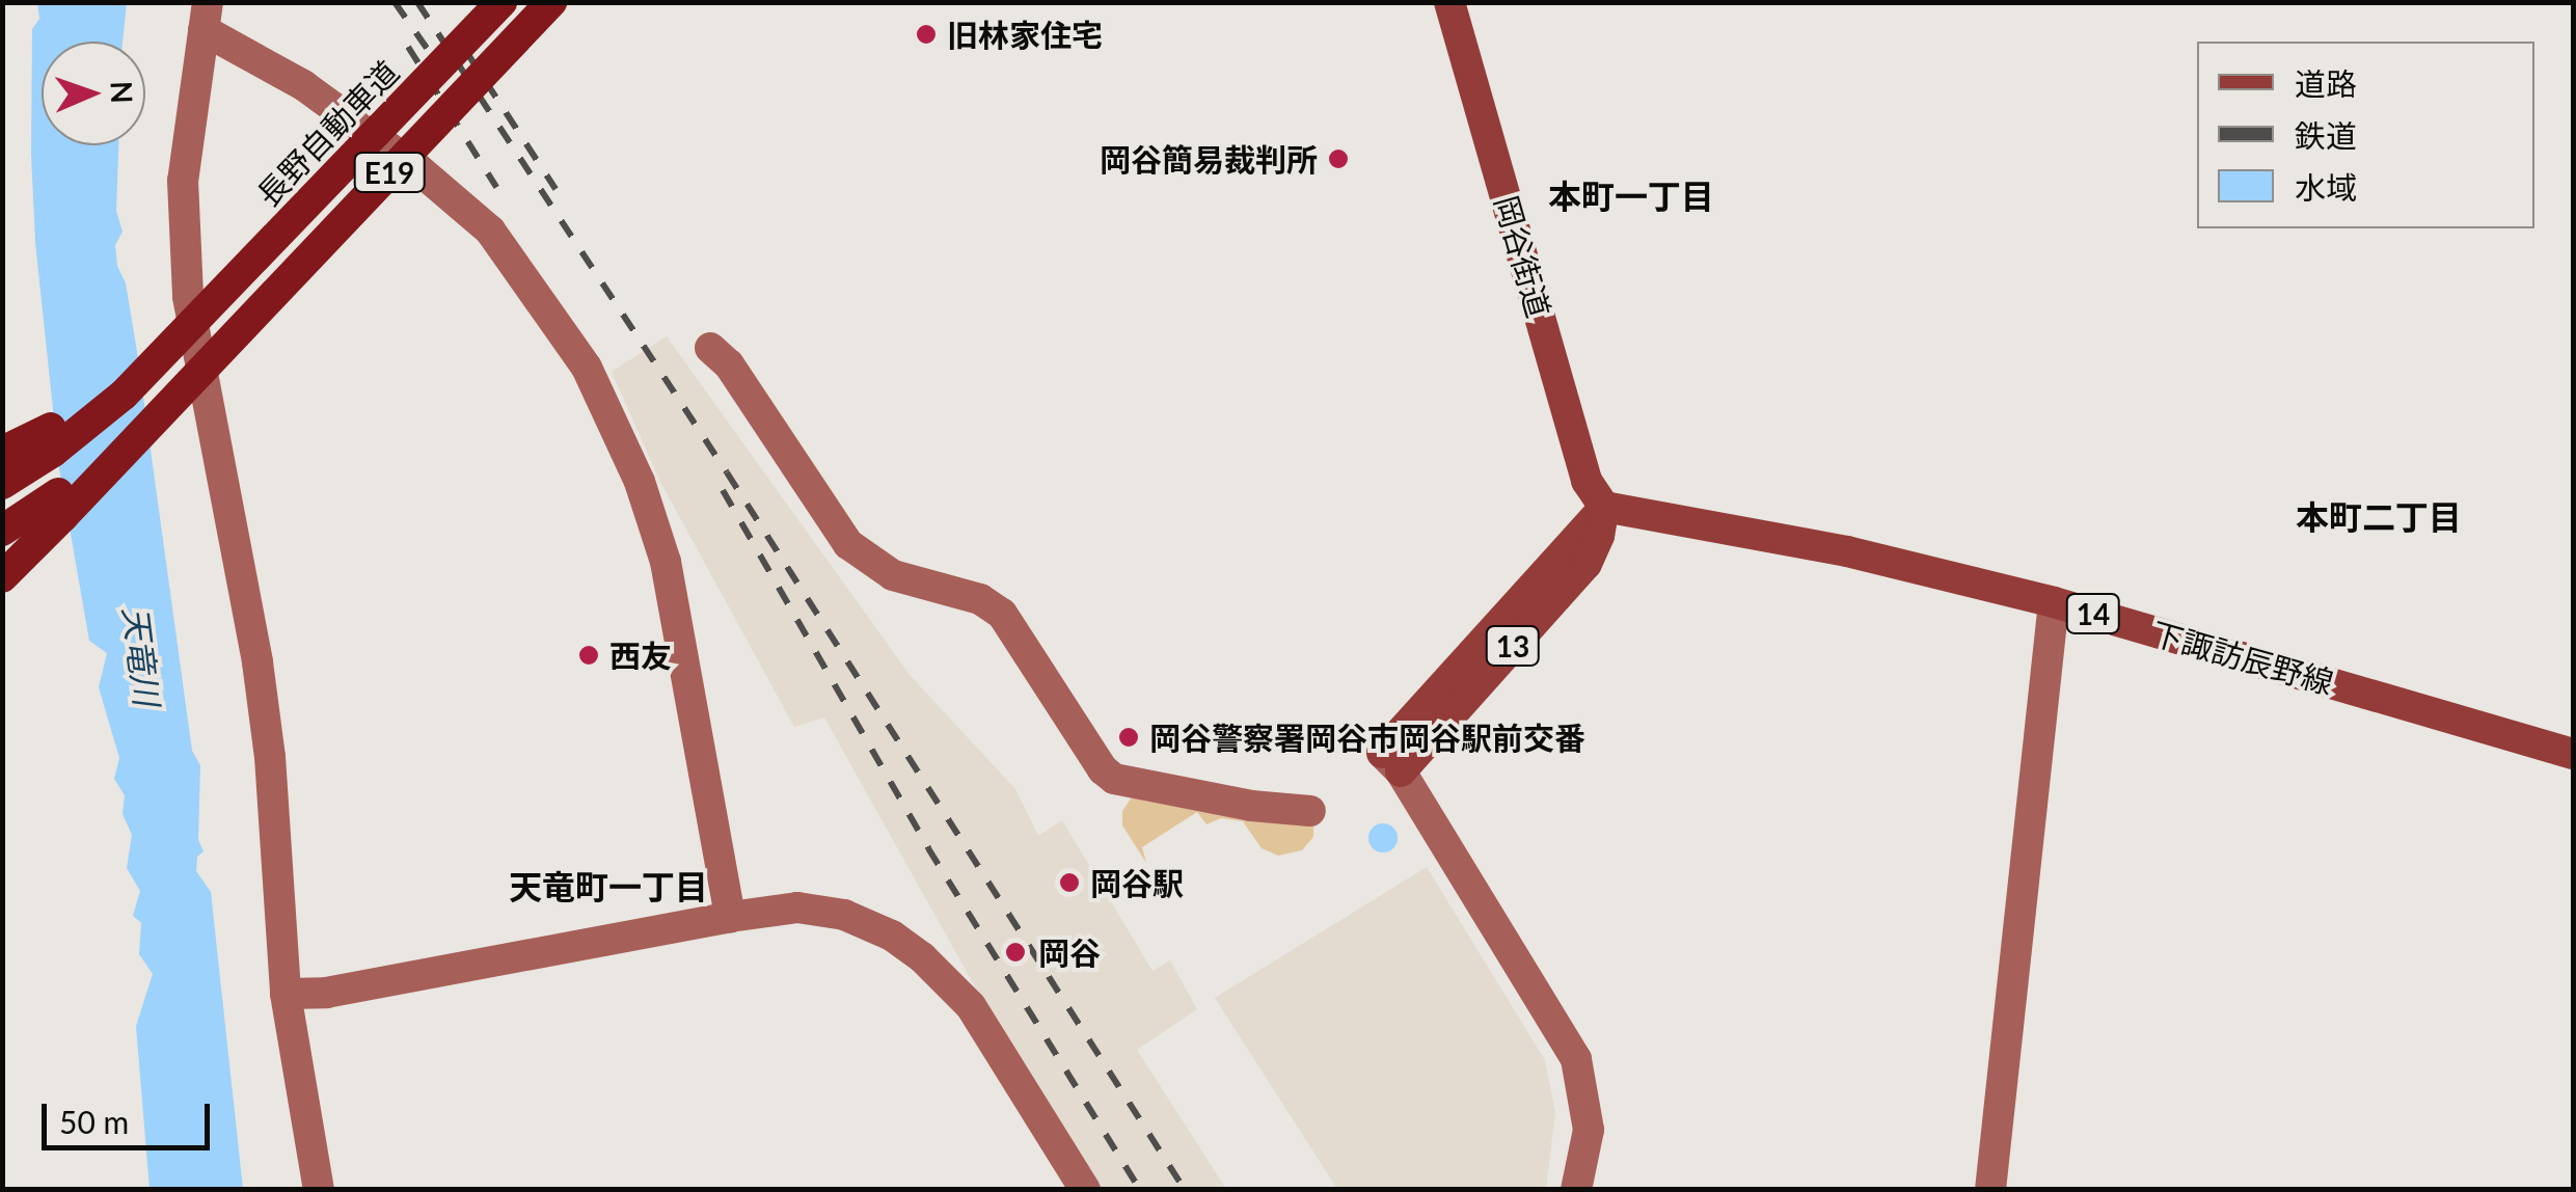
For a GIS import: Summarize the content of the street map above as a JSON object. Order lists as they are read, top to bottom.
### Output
{
  "streets": {
    "highway": ["長野自動車道", "E19"],
    "main road": [
      "岡谷街道",
      "14",
      "13",
      "下諏訪辰野線"
    ]
  },
  "crossings": [
    ["岡谷街道", "13"],
    ["岡谷街道", "下諏訪辰野線"],
    ["13", "下諏訪辰野線"]
  ],
  "districts": ["本町一丁目", "本町二丁目", "天竜町一丁目"],
  "water": ["天竜川"],
  "places": [
    "旧林家住宅",
    "岡谷簡易裁判所",
    "西友",
    "岡谷警察署岡谷市岡谷駅前交番",
    "岡谷駅",
    "岡谷"
  ],
  "legend": ["道路", "鉄道", "水域"],
  "scale_bar": "50 m",
  "north": "right"
}
